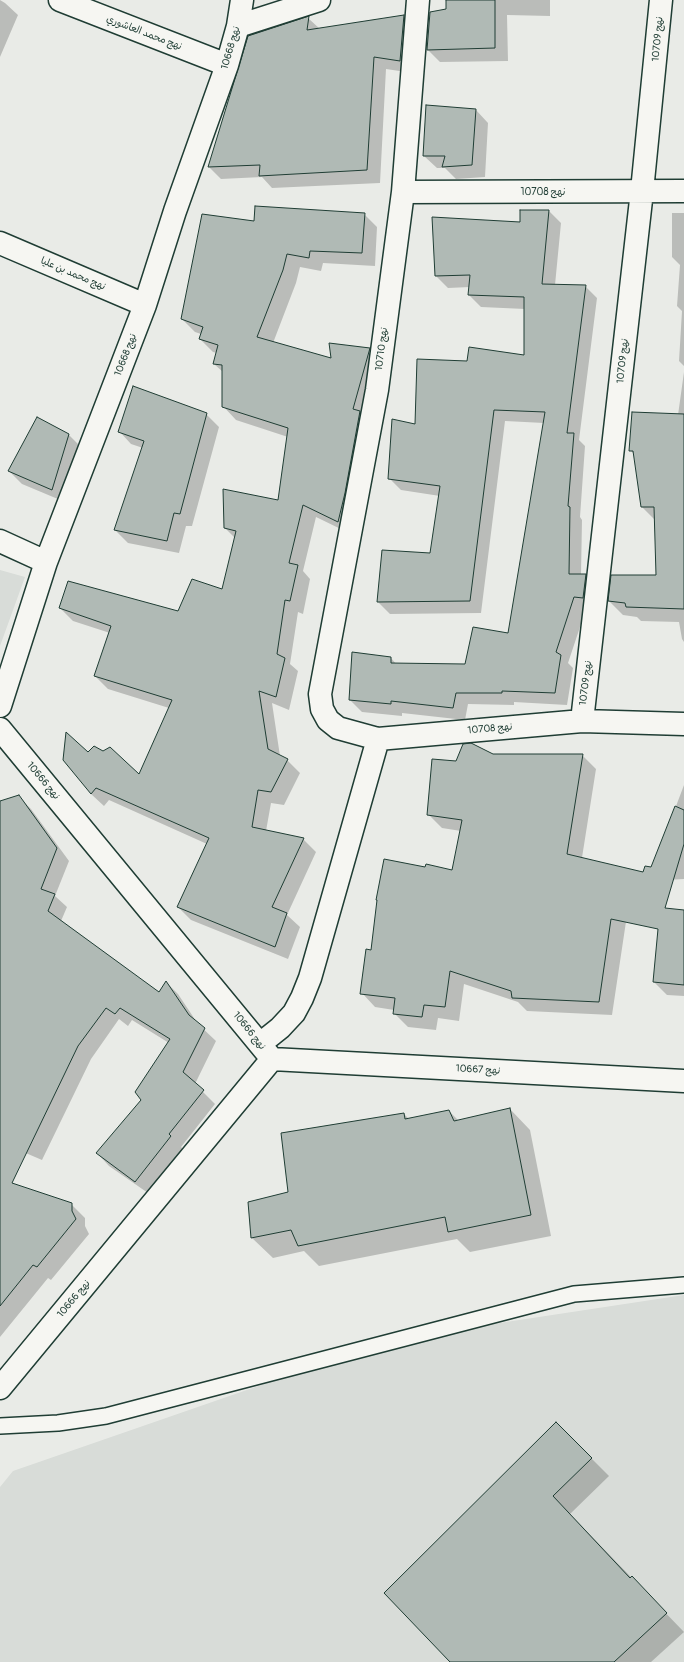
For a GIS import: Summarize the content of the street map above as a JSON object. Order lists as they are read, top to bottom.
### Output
{
  "streets": {
    "street": [
      "نهج محمد العاشوري",
      "نهج 10709",
      "نهج 10668",
      "نهج 10708",
      "نهج محمد بن عليا",
      "نهج 10710",
      "نهج 10666",
      "نهج 10667"
    ]
  },
  "crossings": [
    ["نهج محمد العاشوري", "نهج 10668"],
    ["نهج 10709", "نهج 10708"],
    ["نهج 10668", "نهج محمد بن عليا"],
    ["نهج 10708", "نهج 10710"],
    ["نهج 10666", "نهج 10667"]
  ]
}
